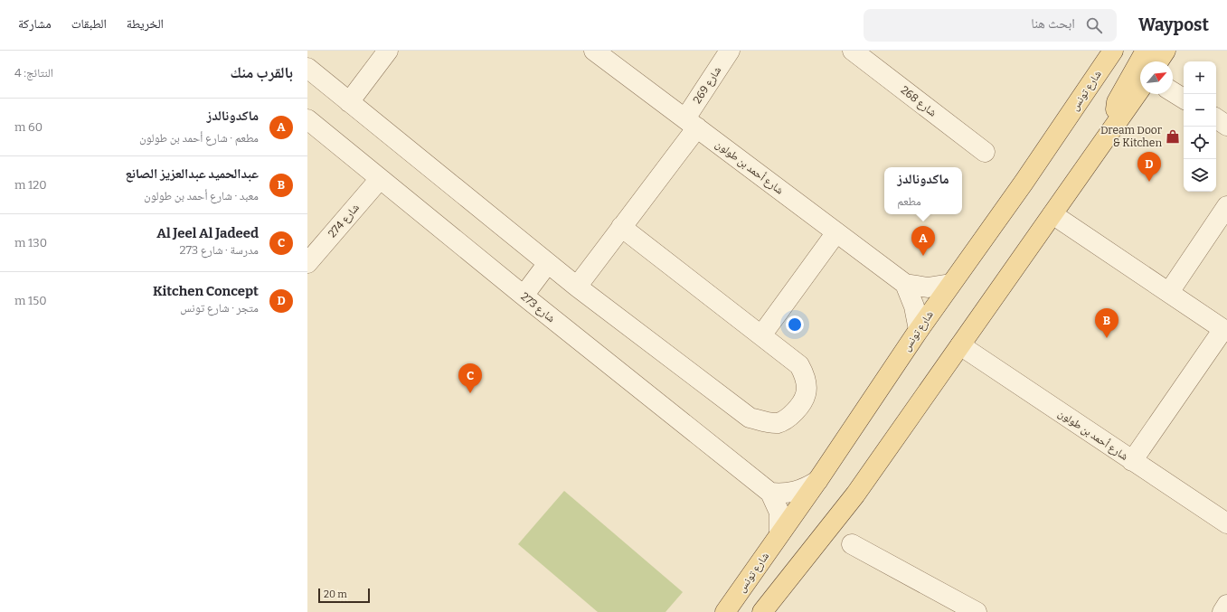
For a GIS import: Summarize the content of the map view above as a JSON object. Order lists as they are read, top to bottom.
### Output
{
  "streets": {
    "main road": ["شارع تونس"],
    "street": [
      "شارع 269",
      "شارع 268",
      "شارع أحمد بن طولون",
      "شارع 274",
      "شارع 273"
    ]
  },
  "crossings": [
    ["شارع 269", "شارع أحمد بن طولون"],
    ["شارع تونس", "شارع أحمد بن طولون"],
    ["شارع تونس", "شارع 273"],
    ["شارع 274", "شارع 273"]
  ],
  "places": {
    "shop": ["Dream Door & Kitchen"]
  },
  "scale_bar": "20 m",
  "north": "top right",
  "page": {
    "header": "Waypost",
    "search": "ابحث هنا",
    "nav": ["الخريطة", "الطبقات", "مشاركة"],
    "heading": ["بالقرب منك", "النتائج: 4"],
    "map_buttons": ["+", "−"],
    "list": [
      {
        "mark": "A",
        "name": "ماكدونالدز",
        "note": "مطعم · شارع أحمد بن طولون",
        "value": "60 m"
      },
      {
        "mark": "B",
        "name": "عبدالحميد عبدالعزيز الصانع",
        "note": "معبد · شارع أحمد بن طولون",
        "value": "120 m"
      },
      {
        "mark": "C",
        "name": "Al Jeel Al Jadeed",
        "note": "مدرسة · شارع 273",
        "value": "130 m"
      },
      {
        "mark": "D",
        "name": "Kitchen Concept",
        "note": "متجر · شارع تونس",
        "value": "150 m"
      }
    ],
    "pins": [
      "D",
      "A",
      "B",
      "C"
    ],
    "popup": ["ماكدونالدز", "مطعم"],
    "scale": "20 m"
  }
}
